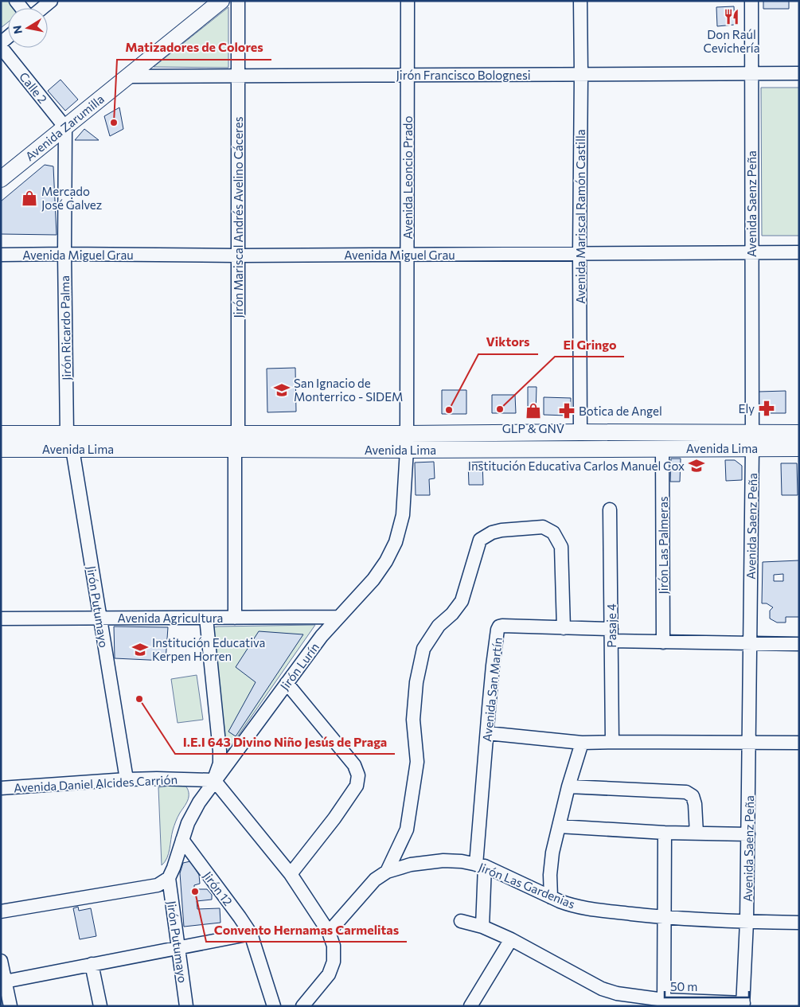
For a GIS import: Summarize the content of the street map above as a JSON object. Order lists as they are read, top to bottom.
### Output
{
  "streets": {
    "main road": ["Avenida Zarumilla", "Avenida Lima"],
    "street": [
      "Jirón Francisco Bolognesi",
      "Calle 2",
      "Avenida Leoncio Prado",
      "Avenida Saenz Peña",
      "Avenida Mariscal Ramón Castilla",
      "Jirón Mariscal Andrés Avelino Cáceres",
      "Avenida Miguel Grau",
      "Jirón Ricardo Palma",
      "Jirón Las Palmeras",
      "Jirón Putumayo",
      "Avenida Agricultura",
      "Pasaje 4",
      "Jirón Lurín",
      "Avenida San Martín",
      "Avenida Daniel Alcides Carrión",
      "Jirón Las Gardenias",
      "Jirón 12"
    ]
  },
  "crossings": [
    ["Jirón Francisco Bolognesi", "Avenida Zarumilla"],
    ["Jirón Francisco Bolognesi", "Avenida Leoncio Prado"],
    ["Jirón Francisco Bolognesi", "Avenida Saenz Peña"],
    ["Jirón Francisco Bolognesi", "Avenida Mariscal Ramón Castilla"],
    ["Jirón Francisco Bolognesi", "Jirón Mariscal Andrés Avelino Cáceres"],
    ["Calle 2", "Avenida Zarumilla"],
    ["Calle 2", "Jirón Ricardo Palma"],
    ["Avenida Zarumilla", "Jirón Ricardo Palma"],
    ["Avenida Leoncio Prado", "Avenida Miguel Grau"],
    ["Avenida Leoncio Prado", "Avenida Lima"],
    ["Avenida Leoncio Prado", "Jirón Lurín"],
    ["Avenida Saenz Peña", "Avenida Miguel Grau"],
    ["Avenida Saenz Peña", "Avenida Lima"],
    ["Avenida Saenz Peña", "Avenida San Martín"],
    ["Avenida Saenz Peña", "Jirón Las Gardenias"],
    ["Avenida Mariscal Ramón Castilla", "Avenida Miguel Grau"],
    ["Avenida Mariscal Ramón Castilla", "Avenida Lima"],
    ["Jirón Mariscal Andrés Avelino Cáceres", "Avenida Miguel Grau"],
    ["Jirón Mariscal Andrés Avelino Cáceres", "Avenida Lima"],
    ["Jirón Mariscal Andrés Avelino Cáceres", "Avenida Agricultura"],
    ["Avenida Miguel Grau", "Jirón Ricardo Palma"],
    ["Jirón Ricardo Palma", "Avenida Lima"],
    ["Jirón Ricardo Palma", "Jirón Putumayo"],
    ["Avenida Lima", "Jirón Las Palmeras"],
    ["Avenida Lima", "Jirón Putumayo"],
    ["Avenida Lima", "Jirón Lurín"],
    ["Jirón Las Palmeras", "Avenida San Martín"],
    ["Jirón Putumayo", "Avenida Agricultura"],
    ["Jirón Putumayo", "Jirón Lurín"],
    ["Jirón Putumayo", "Avenida Daniel Alcides Carrión"],
    ["Avenida Agricultura", "Jirón Lurín"],
    ["Pasaje 4", "Avenida San Martín"],
    ["Jirón Lurín", "Avenida Daniel Alcides Carrión"],
    ["Jirón Lurín", "Jirón 12"],
    ["Avenida San Martín", "Jirón Las Gardenias"]
  ],
  "places": {
    "restaurant": ["Don Raúl Cevichería"],
    "other": [
      "Matizadores de Colores",
      "El Gringo",
      "Viktors",
      "I.E.I 643 Divino Niño Jesús de Praga",
      "Convento Hernamas Carmelitas"
    ],
    "shop": ["Mercado José Galvez", "GLP & GNV"],
    "school or university": ["San Ignacio de Monterrico - SIDEM", "Institución Educativa Carlos Manuel Cox", "Institución Educativa Kerpen Horren"],
    "pharmacy": ["Ely", "Botica de Angel"]
  },
  "scale_bar": "50 m",
  "north": "left"
}
